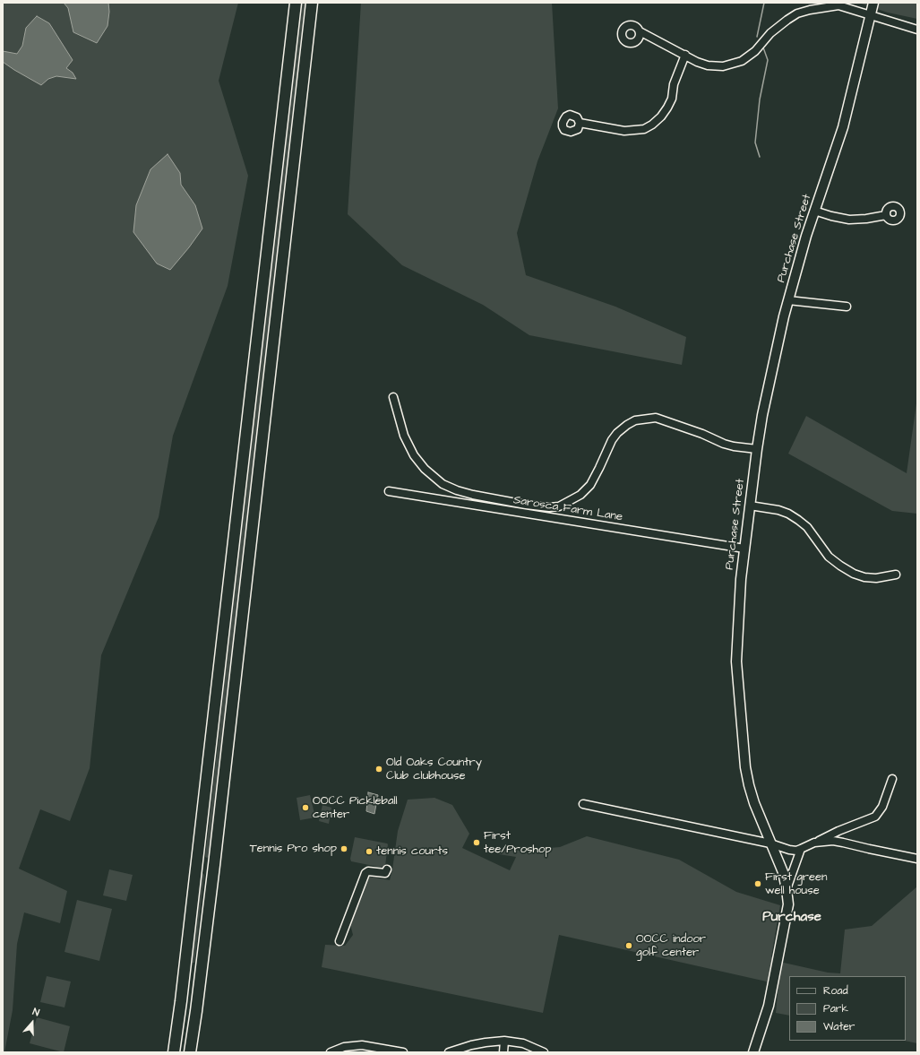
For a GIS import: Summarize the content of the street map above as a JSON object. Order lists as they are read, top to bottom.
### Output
{
  "streets": {
    "main road": ["Purchase Street"],
    "street": ["Sarosca Farm Lane"]
  },
  "crossings": [
    ["Purchase Street", "Sarosca Farm Lane"]
  ],
  "districts": ["Purchase"],
  "places": [
    "Old Oaks Country Club clubhouse",
    "OOCC Pickleball center",
    "First tee/Proshop",
    "Tennis Pro shop",
    "tennis courts",
    "First green well house",
    "OOCC indoor golf center"
  ],
  "legend": ["Road", "Park", "Water"],
  "north": "top"
}
